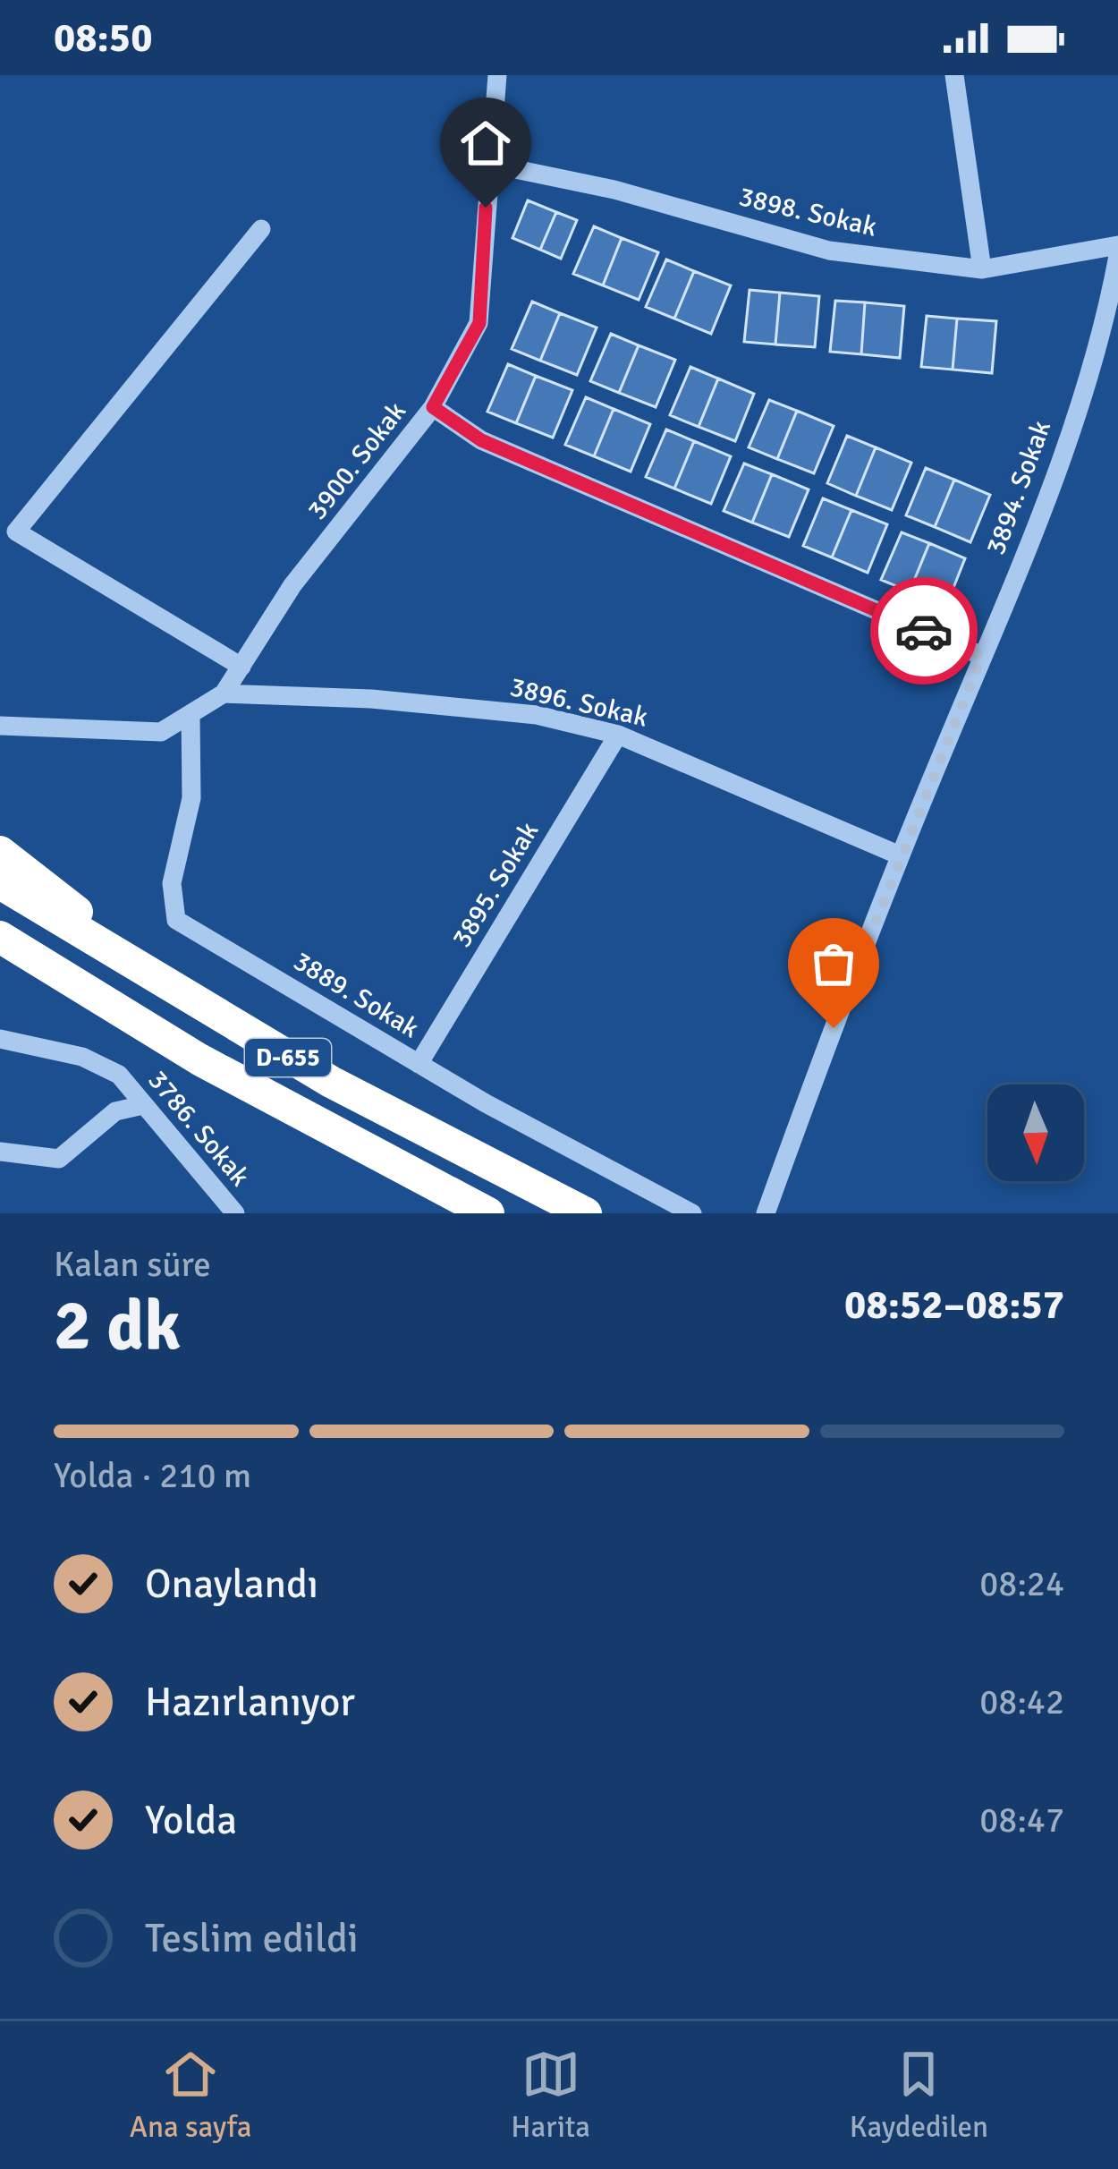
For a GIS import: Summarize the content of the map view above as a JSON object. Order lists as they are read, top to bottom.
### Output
{
  "streets": {
    "highway": ["D-655"],
    "street": [
      "3898. Sokak",
      "3900. Sokak",
      "3894. Sokak",
      "3896. Sokak",
      "3895. Sokak",
      "3889. Sokak",
      "3786. Sokak"
    ]
  },
  "crossings": [
    ["3898. Sokak", "3900. Sokak"],
    ["3900. Sokak", "3896. Sokak"],
    ["3900. Sokak", "3889. Sokak"],
    ["3894. Sokak", "3896. Sokak"],
    ["3896. Sokak", "3895. Sokak"],
    ["3895. Sokak", "3889. Sokak"]
  ],
  "north": "bottom",
  "page": {
    "status": "08:50",
    "heading": ["2 dk", "Kalan süre", "08:52–08:57"],
    "bar": "Yolda · 210 m",
    "list": [
      ["Onaylandı", "08:24"],
      ["Hazırlanıyor", "08:42"],
      ["Yolda", "08:47"],
      "Teslim edildi"
    ],
    "tabs": ["Ana sayfa", "Harita", "Kaydedilen"]
  }
}
